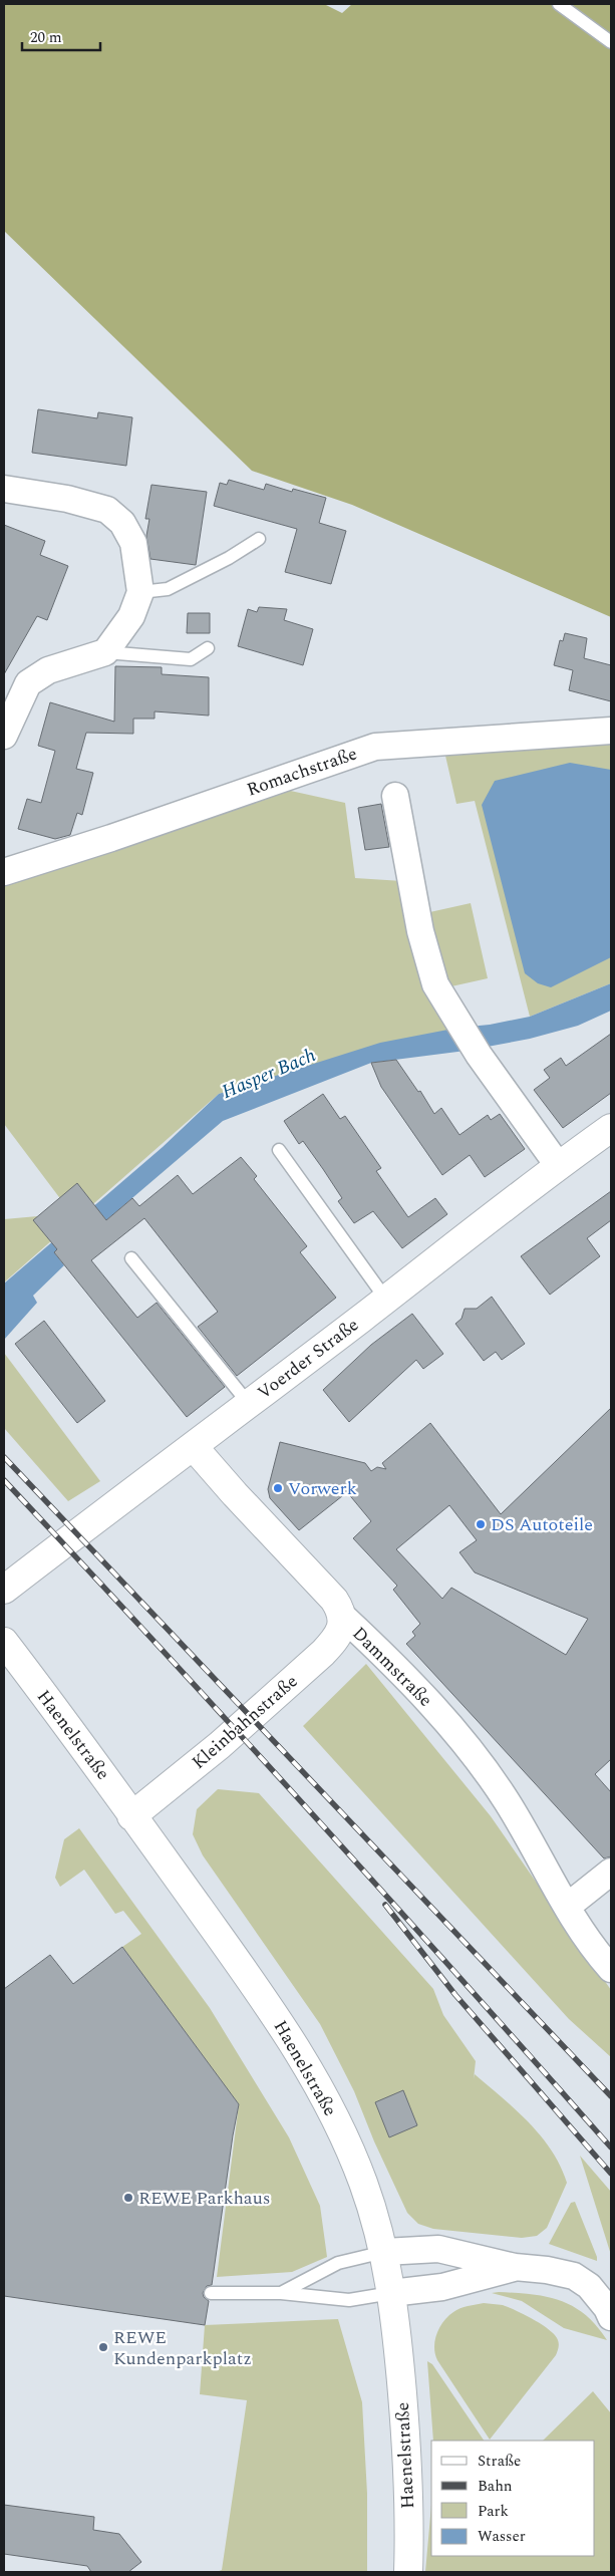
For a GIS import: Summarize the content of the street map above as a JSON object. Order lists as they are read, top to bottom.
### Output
{
  "streets": {
    "main road": [
      "Voerder Straße",
      "Dammstraße",
      "Kleinbahnstraße",
      "Haenelstraße"
    ],
    "street": ["Romachstraße"]
  },
  "crossings": [
    ["Voerder Straße", "Dammstraße"],
    ["Dammstraße", "Kleinbahnstraße"],
    ["Kleinbahnstraße", "Haenelstraße"]
  ],
  "water": ["Hasper Bach"],
  "places": [
    "Vorwerk",
    "DS Autoteile",
    "REWE Parkhaus",
    "REWE Kundenparkplatz"
  ],
  "legend": [
    "Straße",
    "Bahn",
    "Park",
    "Wasser"
  ],
  "scale_bar": "20 m"
}
